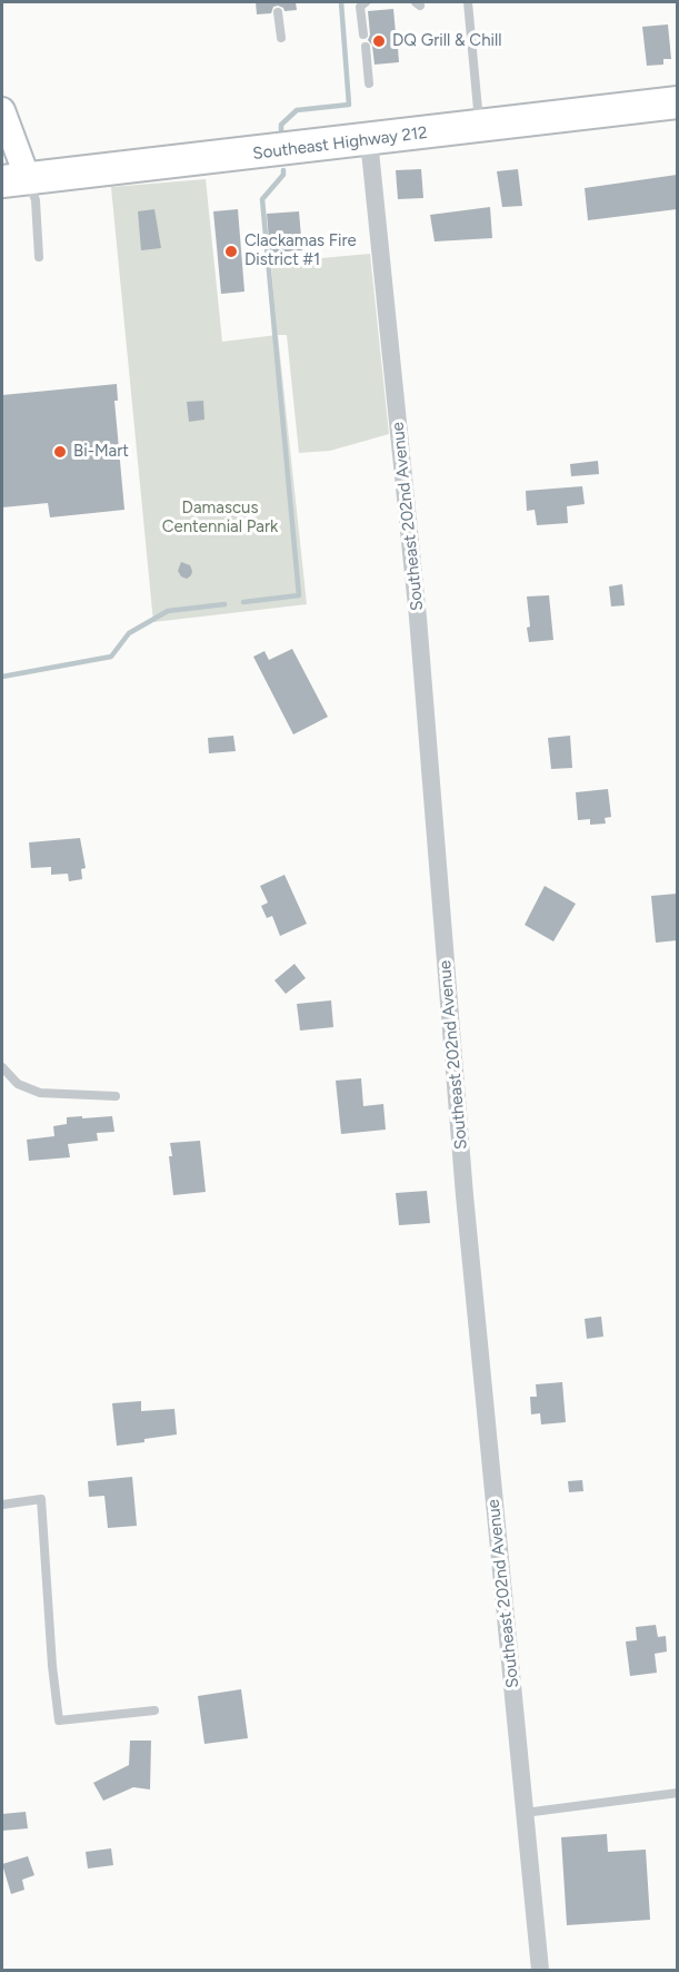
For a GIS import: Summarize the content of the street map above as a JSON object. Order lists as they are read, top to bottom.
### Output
{
  "streets": {
    "highway": ["Southeast Highway 212"],
    "street": ["Southeast 202nd Avenue"]
  },
  "crossings": [
    ["Southeast Highway 212", "Southeast 202nd Avenue"]
  ],
  "parks": ["Damascus Centennial Park"],
  "places": ["DQ Grill & Chill", "Clackamas Fire District #1", "Bi-Mart"]
}
